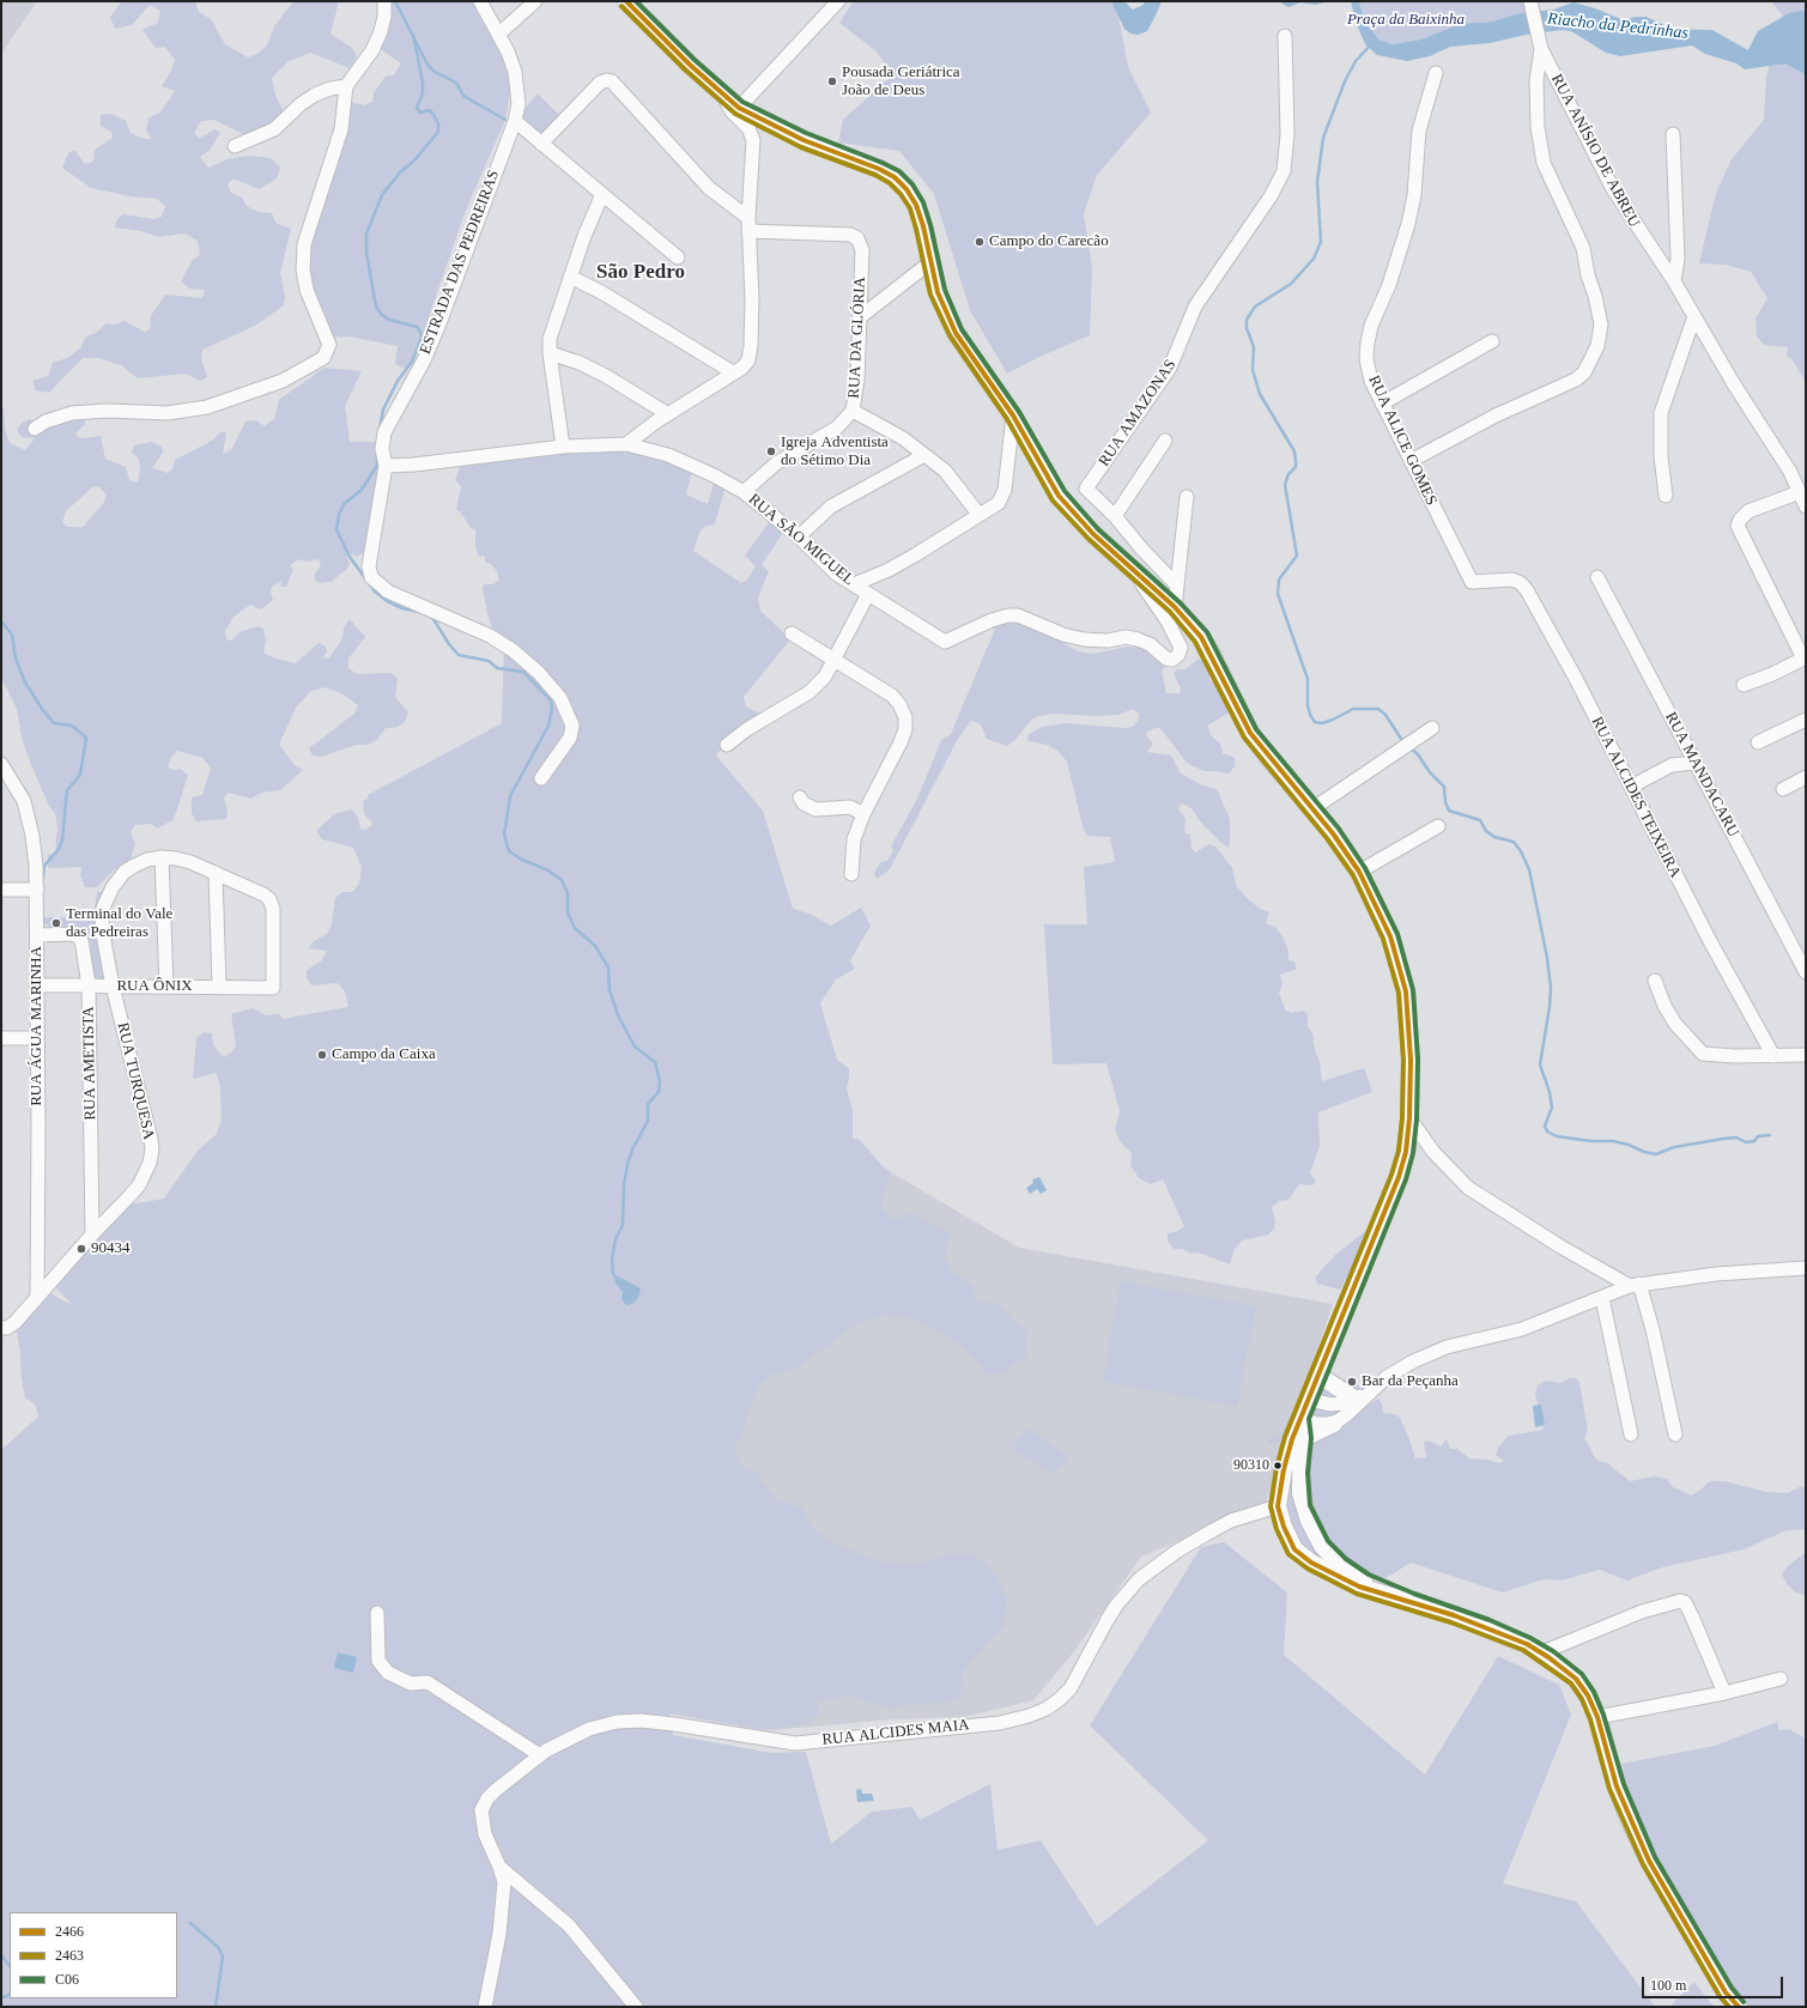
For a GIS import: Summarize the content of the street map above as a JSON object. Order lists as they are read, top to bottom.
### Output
{
  "streets": {
    "street": [
      "RUA ANÍSIO DE ABREU",
      "ESTRADA DAS PEDREIRAS",
      "RUA DA GLÓRIA",
      "RUA AMAZONAS",
      "RUA ALICE GOMES",
      "RUA SÃO MIGUEL",
      "RUA MANDACARU",
      "RUA ALCIDES TEIXEIRA",
      "RUA ÔNIX",
      "RUA ÁGUA MARINHA",
      "RUA AMETISTA",
      "RUA TURQUESA",
      "RUA ALCIDES MAIA"
    ]
  },
  "crossings": [
    ["ESTRADA DAS PEDREIRAS", "RUA SÃO MIGUEL"],
    ["RUA DA GLÓRIA", "RUA SÃO MIGUEL"],
    ["RUA ALICE GOMES", "RUA ALCIDES TEIXEIRA"],
    ["RUA ÔNIX", "RUA ÁGUA MARINHA"],
    ["RUA ÔNIX", "RUA AMETISTA"],
    ["RUA ÔNIX", "RUA TURQUESA"],
    ["RUA ÁGUA MARINHA", "RUA AMETISTA"],
    ["RUA ÁGUA MARINHA", "RUA TURQUESA"],
    ["RUA AMETISTA", "RUA TURQUESA"]
  ],
  "districts": ["São Pedro"],
  "water": ["Riacho da Pedrinhas"],
  "parks": ["Praça da Baixinha"],
  "places": [
    "Pousada Geriátrica João de Deus",
    "Campo do Carecão",
    "Igreja Adventista do Sétimo Dia",
    "Terminal do Vale das Pedreiras",
    "Campo da Caixa",
    "90434",
    "Bar da Peçanha",
    "90310"
  ],
  "lines": ["transit line 2466", "transit line C06", "transit line 2463"],
  "legend": ["2466", "2463", "C06"],
  "scale_bar": "100 m"
}
